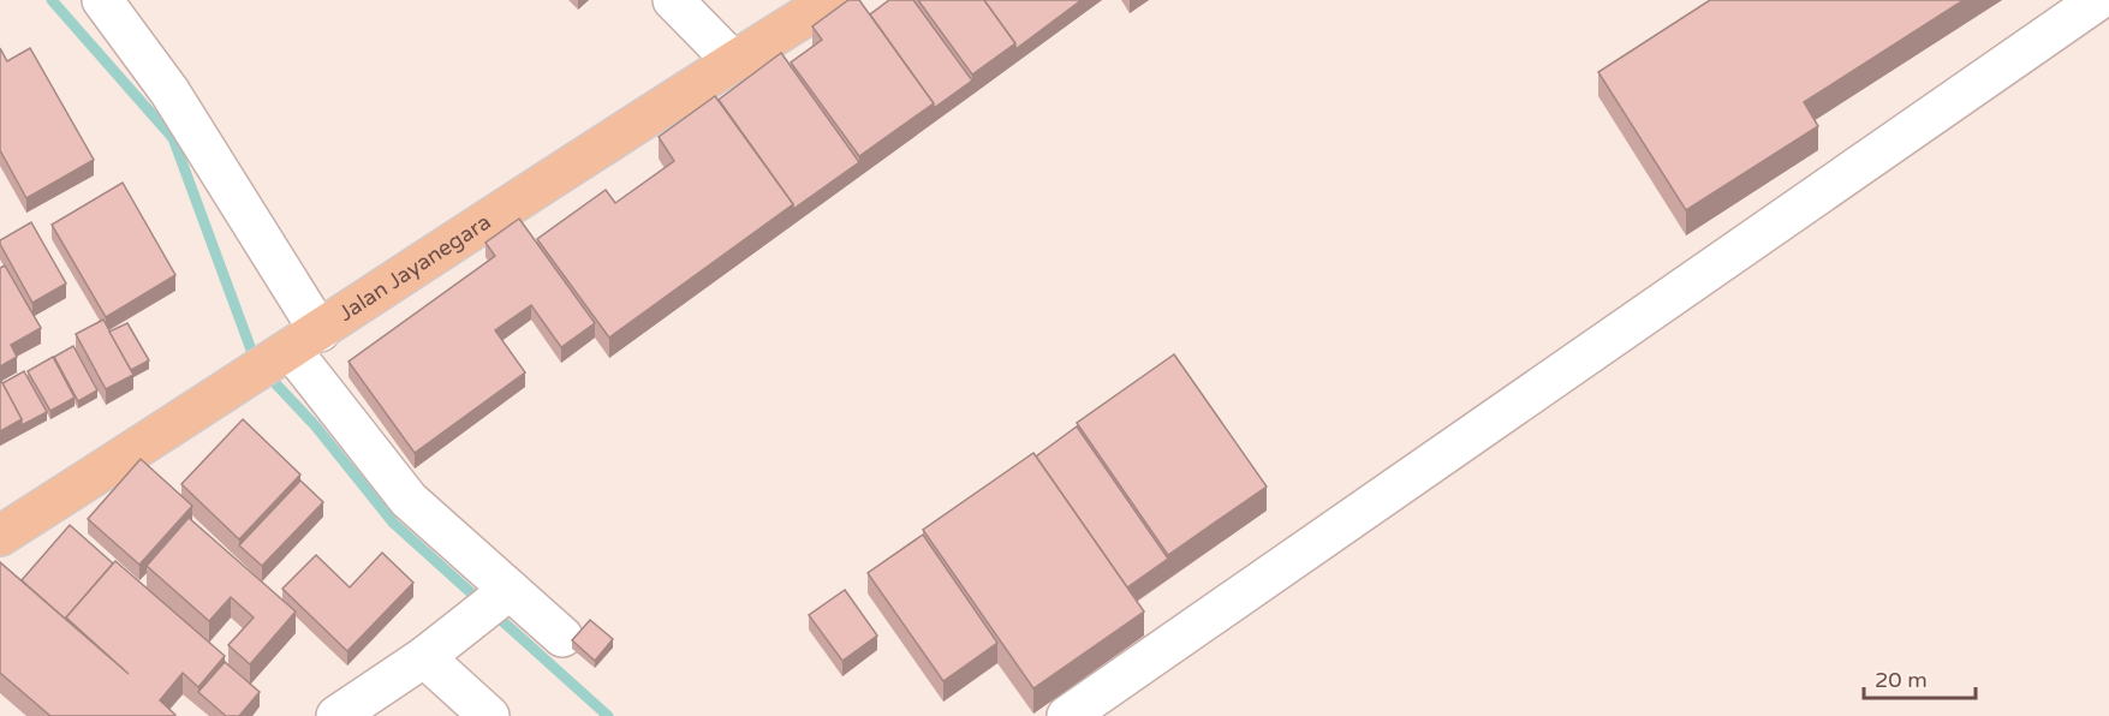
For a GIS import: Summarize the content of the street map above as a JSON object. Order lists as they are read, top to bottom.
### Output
{
  "streets": {
    "main road": ["Jalan Jayanegara"]
  },
  "scale_bar": "20 m"
}
